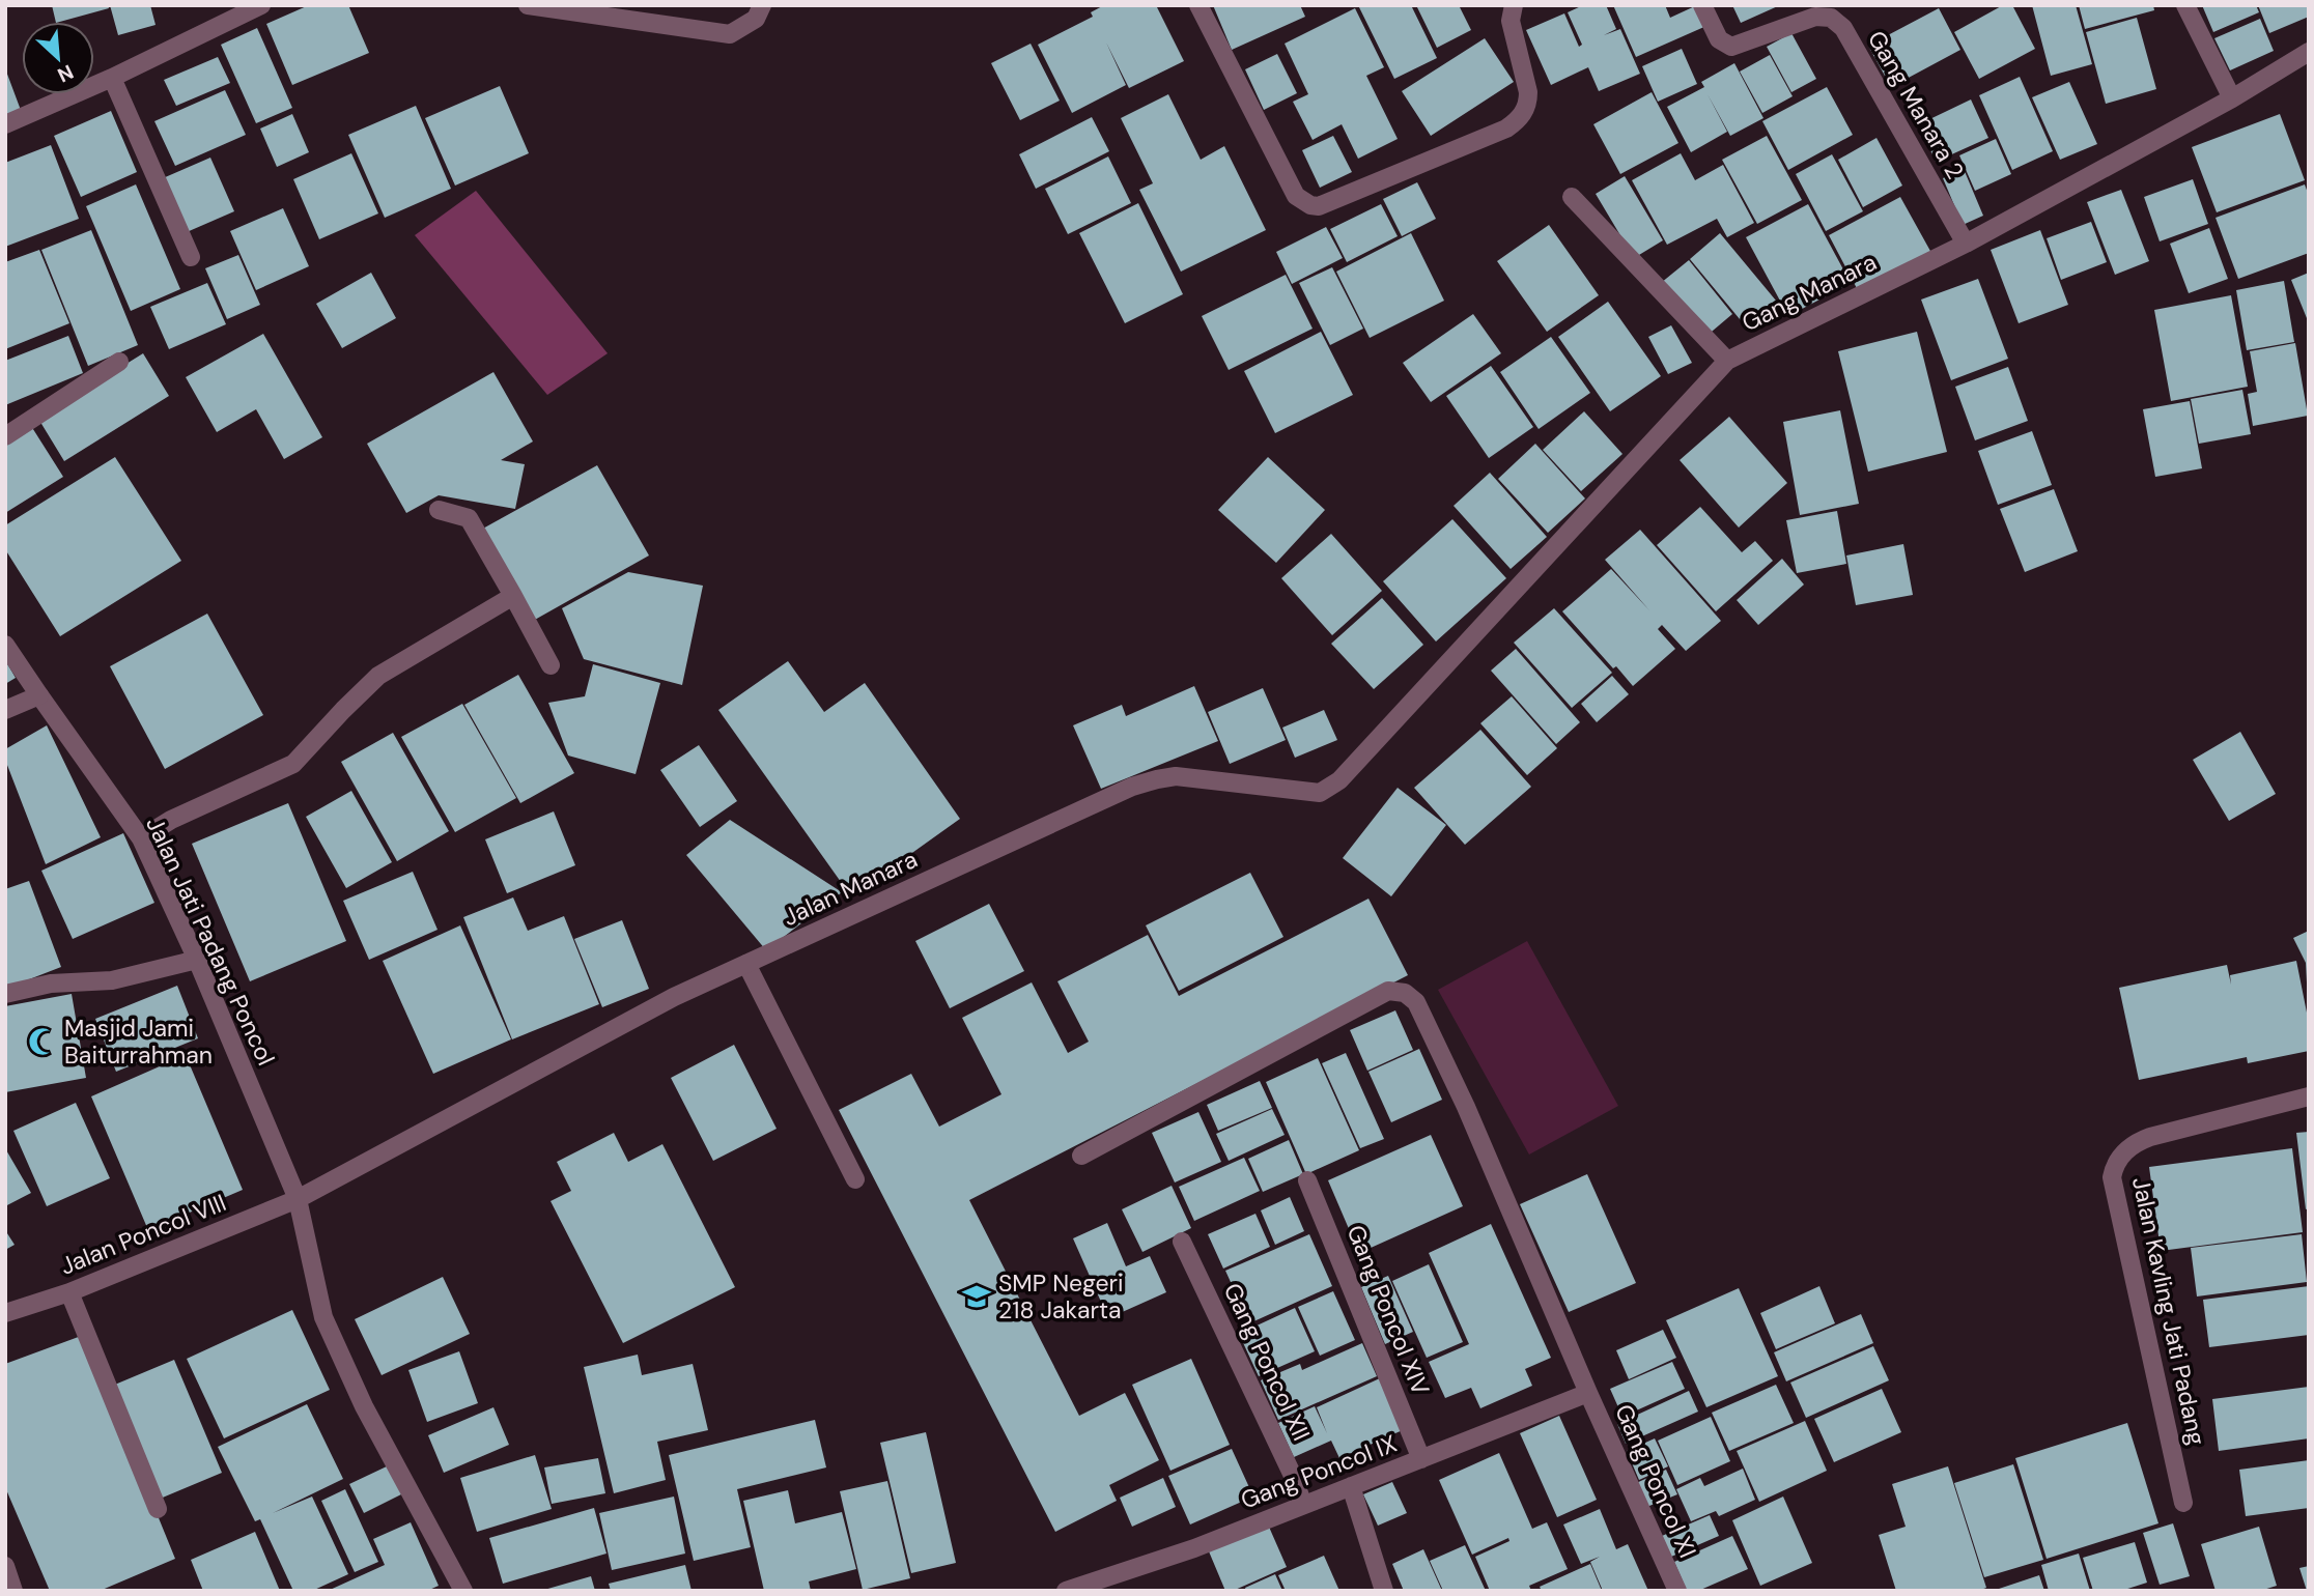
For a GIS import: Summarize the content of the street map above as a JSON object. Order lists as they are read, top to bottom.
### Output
{
  "streets": {
    "street": [
      "Gang Manara 2",
      "Gang Manara",
      "Jalan Manara",
      "Jalan Jati Padang Poncol",
      "Jalan Poncol VIII",
      "Gang Poncol XIV",
      "Jalan Kavling Jati Padang",
      "Gang Poncol XII",
      "Gang Poncol IX",
      "Gang Poncol XI"
    ]
  },
  "crossings": [
    ["Gang Manara 2", "Gang Manara"],
    ["Gang Manara", "Jalan Manara"],
    ["Jalan Manara", "Jalan Jati Padang Poncol"],
    ["Jalan Manara", "Jalan Poncol VIII"],
    ["Jalan Jati Padang Poncol", "Jalan Poncol VIII"],
    ["Gang Poncol XIV", "Gang Poncol IX"],
    ["Gang Poncol XII", "Gang Poncol IX"],
    ["Gang Poncol IX", "Gang Poncol XI"]
  ],
  "places": {
    "mosque": ["Masjid Jami Baiturrahman"],
    "school or university": ["SMP Negeri 218 Jakarta"]
  },
  "north": "bottom right"
}
